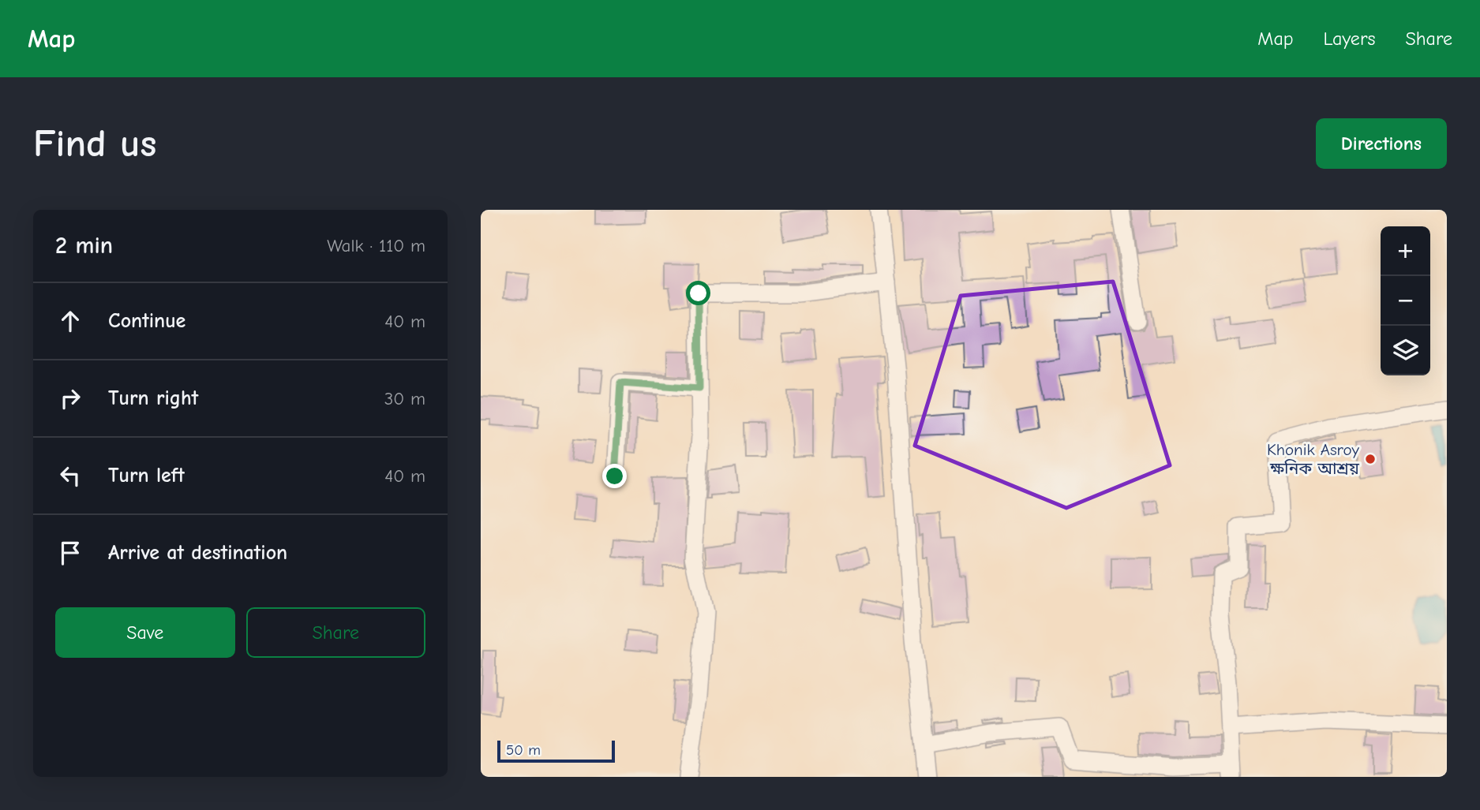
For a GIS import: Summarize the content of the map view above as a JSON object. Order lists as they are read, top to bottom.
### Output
{
  "places": ["Khonik Asroy ক্ষনিক আশ্রয়"],
  "scale_bar": "50 m",
  "page": {
    "header": "Map",
    "nav": ["Map", "Layers", "Share"],
    "buttons": [
      "Directions",
      ["Save", "Share"]
    ],
    "title": "Find us",
    "heading": ["2 min", "Walk · 110 m"],
    "map_buttons": ["+", "−"],
    "list": [
      ["Continue", "40 m"],
      ["Turn right", "30 m"],
      ["Turn left", "40 m"],
      "Arrive at destination"
    ],
    "scale": "50 m"
  }
}
